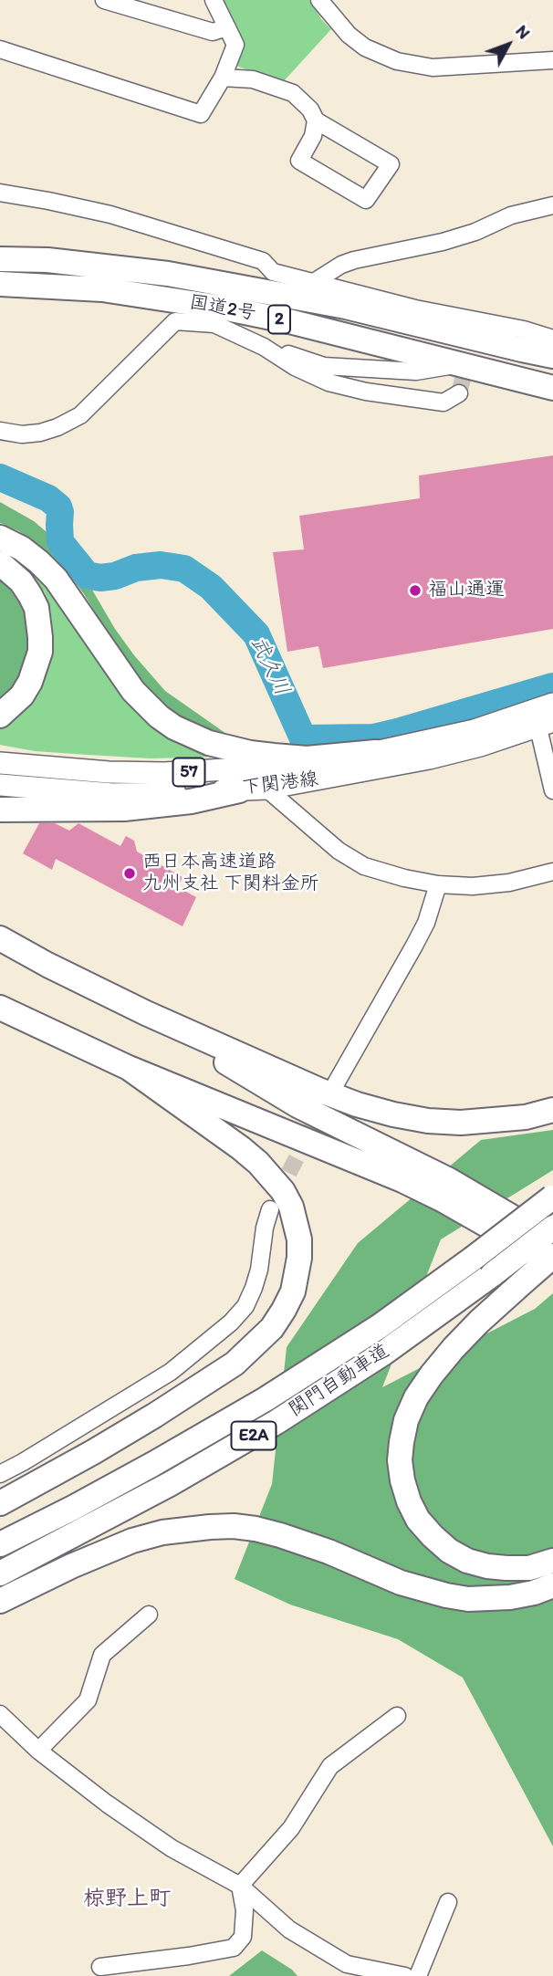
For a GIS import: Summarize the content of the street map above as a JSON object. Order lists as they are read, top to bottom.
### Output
{
  "streets": {
    "highway": [
      "国道2号",
      "2",
      "関門自動車道",
      "E2A"
    ],
    "main road": ["57", "下関港線"]
  },
  "crossings": [
    ["関門自動車道", "E2A"]
  ],
  "districts": ["椋野上町"],
  "water": ["武久川"],
  "places": ["福山通運", "西日本高速道路 九州支社 下関料金所"],
  "north": "top right"
}
